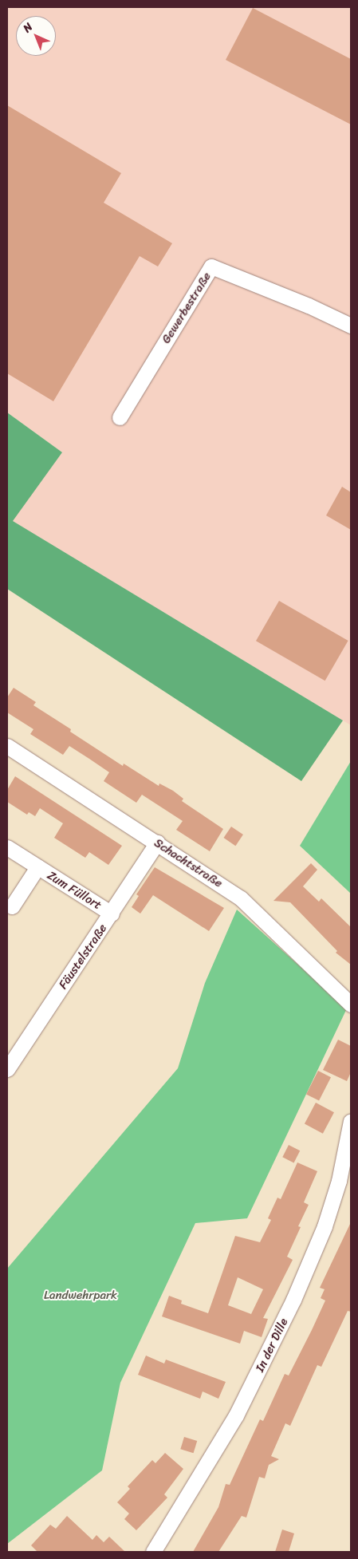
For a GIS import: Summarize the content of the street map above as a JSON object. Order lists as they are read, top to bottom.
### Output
{
  "streets": {
    "street": [
      "Gewerbestraße",
      "Schachtstraße",
      "Zum Füllort",
      "Fäustelstraße",
      "In der Dille"
    ]
  },
  "crossings": [
    ["Schachtstraße", "Fäustelstraße"],
    ["Zum Füllort", "Fäustelstraße"]
  ],
  "parks": ["Landwehrpark"],
  "north": "top left"
}
